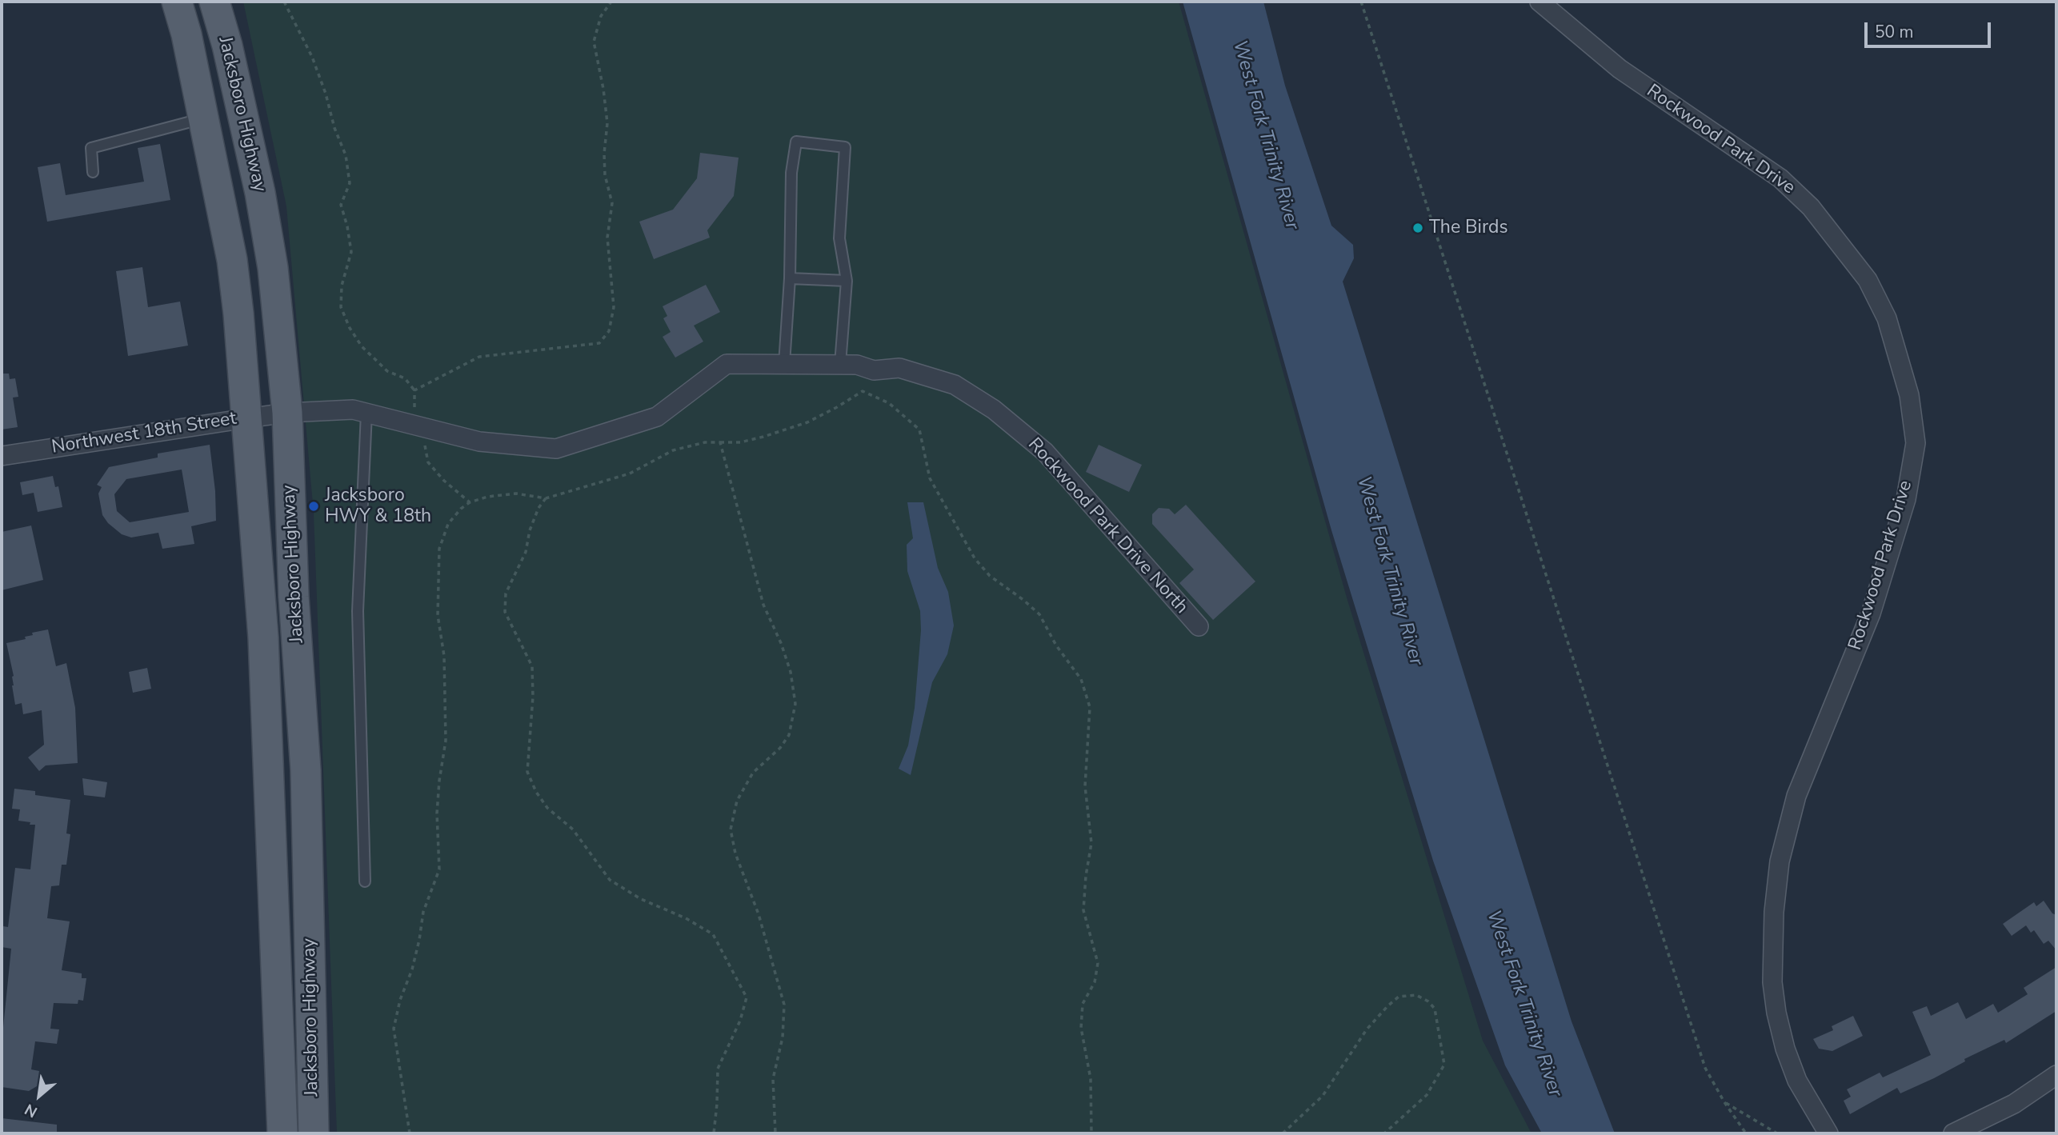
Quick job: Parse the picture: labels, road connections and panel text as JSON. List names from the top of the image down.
{
  "streets": {
    "main road": ["Jacksboro Highway"],
    "street": ["Rockwood Park Drive", "Northwest 18th Street", "Rockwood Park Drive North"]
  },
  "crossings": [
    ["Jacksboro Highway", "Northwest 18th Street"],
    ["Jacksboro Highway", "Rockwood Park Drive North"],
    ["Northwest 18th Street", "Rockwood Park Drive North"]
  ],
  "water": ["West Fork Trinity River"],
  "places": ["The Birds", "Jacksboro HWY & 18th"],
  "scale_bar": "50 m",
  "north": "bottom left"
}
